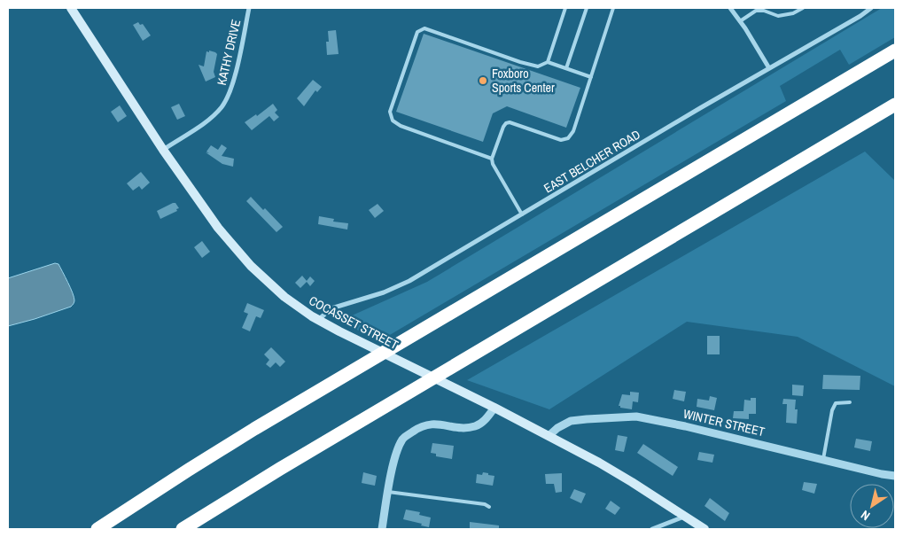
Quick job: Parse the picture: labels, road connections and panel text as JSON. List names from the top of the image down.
{
  "streets": {
    "main road": ["COCASSET STREET"],
    "street": ["KATHY DRIVE", "EAST BELCHER ROAD", "WINTER STREET"]
  },
  "crossings": [
    ["KATHY DRIVE", "COCASSET STREET"],
    ["EAST BELCHER ROAD", "COCASSET STREET"],
    ["COCASSET STREET", "WINTER STREET"]
  ],
  "places": ["Foxboro Sports Center"],
  "north": "bottom left"
}
